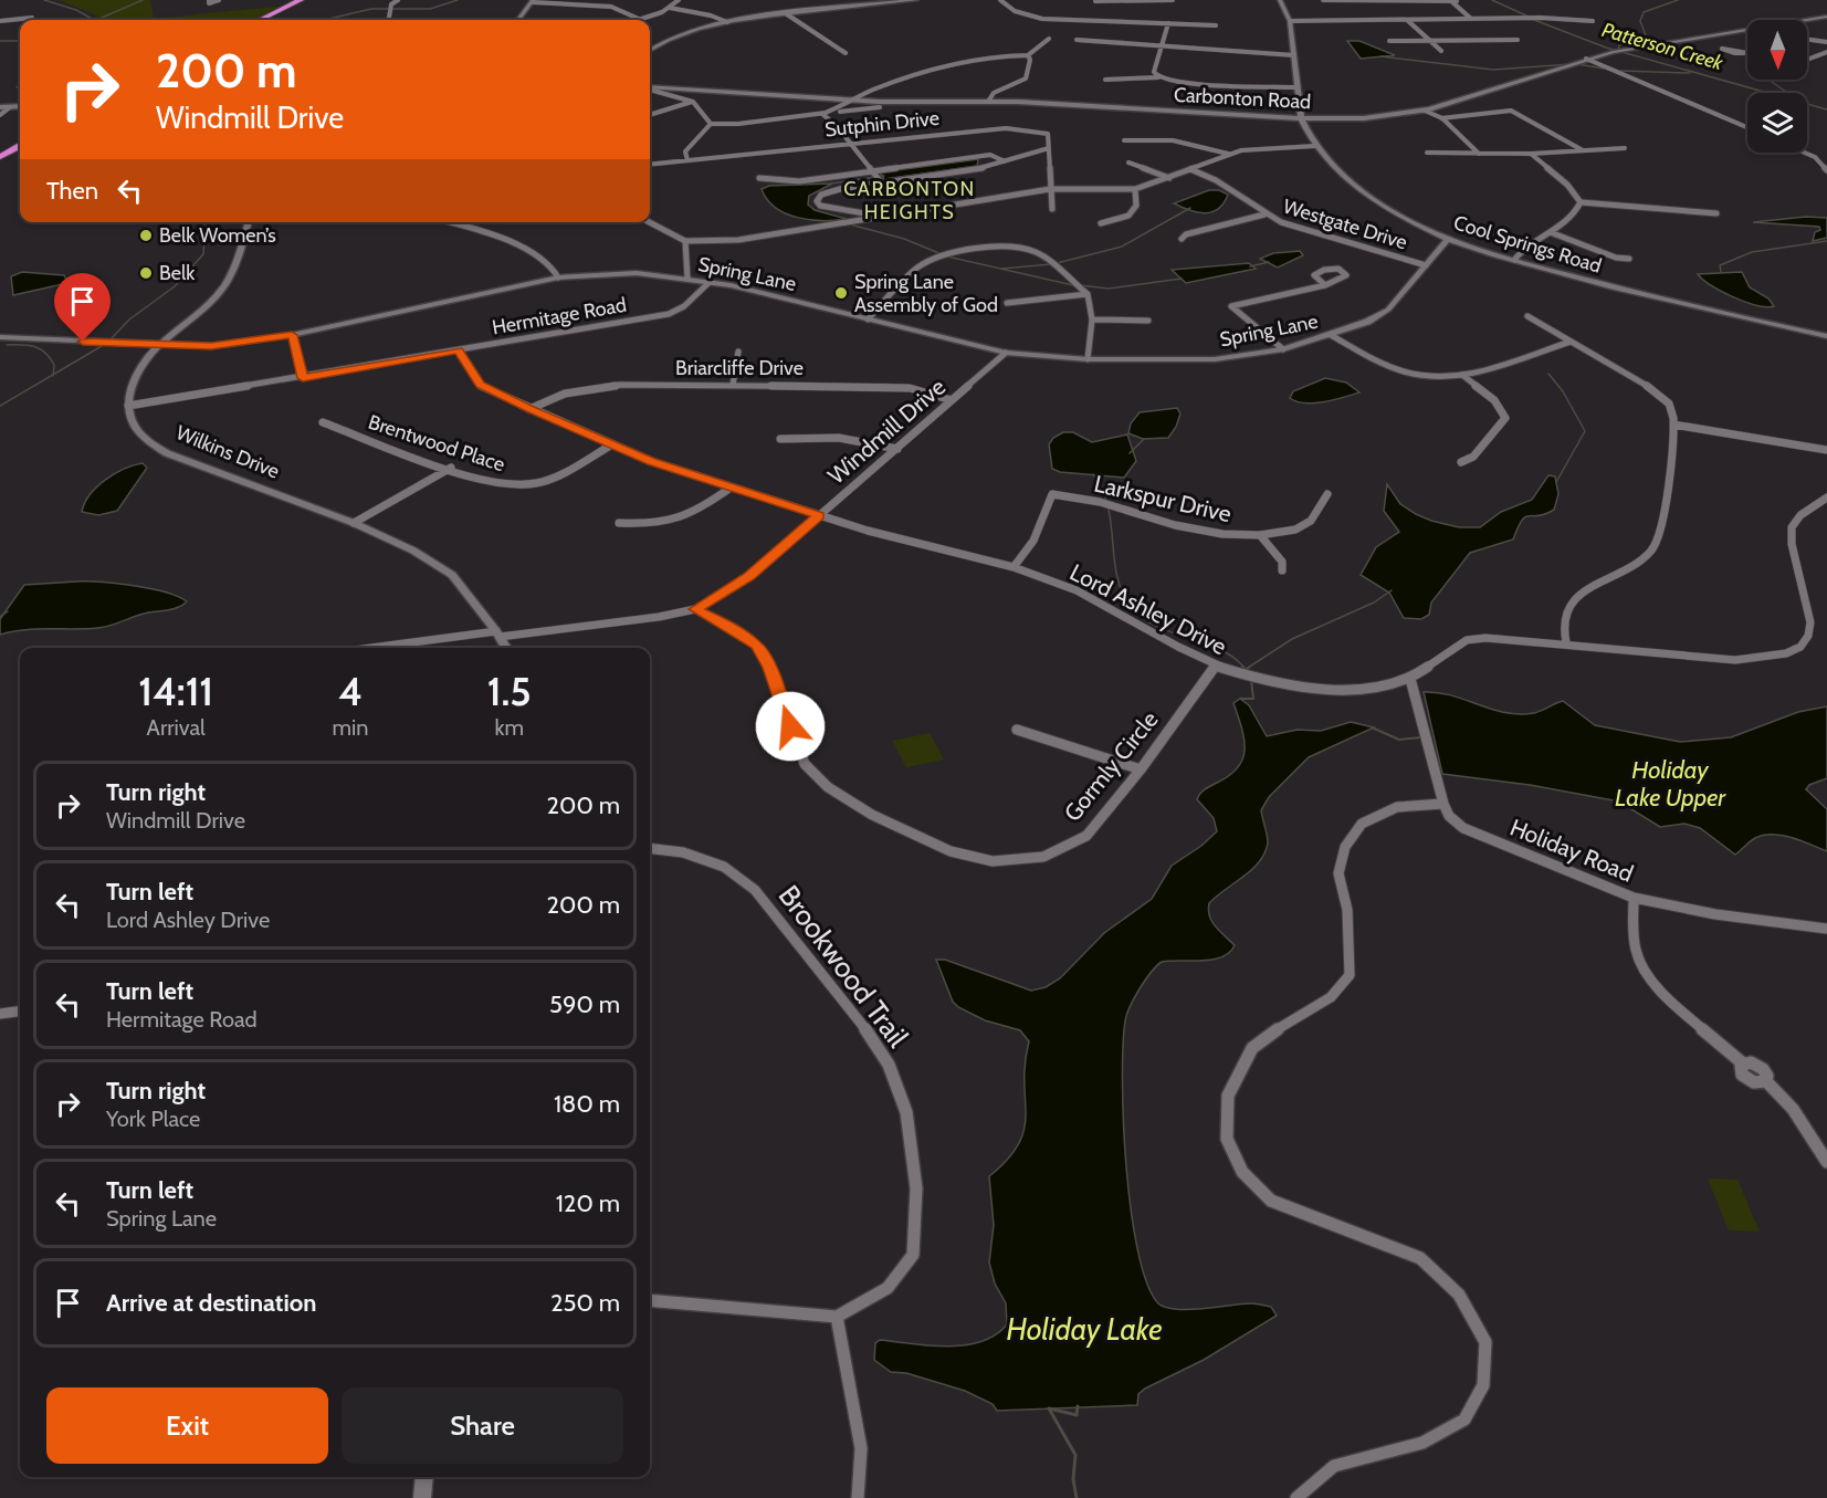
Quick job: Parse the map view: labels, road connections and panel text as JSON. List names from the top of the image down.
{
  "streets": {
    "street": [
      "Carbonton Road",
      "Sutphin Drive",
      "Westgate Drive",
      "Cool Springs Road",
      "Spring Lane",
      "Hermitage Road",
      "Briarcliffe Drive",
      "Windmill Drive",
      "Brentwood Place",
      "Wilkins Drive",
      "Larkspur Drive",
      "Lord Ashley Drive",
      "Gormly Circle",
      "Holiday Road",
      "Brookwood Trail"
    ]
  },
  "crossings": [
    ["Carbonton Road", "Cool Springs Road"],
    ["Westgate Drive", "Spring Lane"],
    ["Cool Springs Road", "Spring Lane"],
    ["Spring Lane", "Hermitage Road"],
    ["Spring Lane", "Windmill Drive"],
    ["Hermitage Road", "Wilkins Drive"],
    ["Hermitage Road", "Lord Ashley Drive"],
    ["Briarcliffe Drive", "Windmill Drive"],
    ["Briarcliffe Drive", "Lord Ashley Drive"],
    ["Windmill Drive", "Wilkins Drive"],
    ["Windmill Drive", "Lord Ashley Drive"],
    ["Windmill Drive", "Gormly Circle"],
    ["Brentwood Place", "Lord Ashley Drive"],
    ["Larkspur Drive", "Lord Ashley Drive"],
    ["Lord Ashley Drive", "Gormly Circle"],
    ["Lord Ashley Drive", "Holiday Road"]
  ],
  "districts": ["CARBONTON HEIGHTS"],
  "water": ["Patterson Creek", "Holiday Lake Upper", "Holiday Lake"],
  "places": ["Belk Women’s", "Belk", "Spring Lane Assembly of God"],
  "north": "bottom",
  "page": {
    "turn": ["200 m", "Windmill Drive"],
    "then": "Then",
    "eta": [
      "14:11",
      "Arrival",
      "4",
      "min",
      "1.5",
      "km"
    ],
    "list": [
      {
        "name": "Turn right",
        "note": "Windmill Drive",
        "value": "200 m"
      },
      {
        "name": "Turn left",
        "note": "Lord Ashley Drive",
        "value": "200 m"
      },
      {
        "name": "Turn left",
        "note": "Hermitage Road",
        "value": "590 m"
      },
      {
        "name": "Turn right",
        "note": "York Place",
        "value": "180 m"
      },
      {
        "name": "Turn left",
        "note": "Spring Lane",
        "value": "120 m"
      },
      {
        "name": "Arrive at destination",
        "value": "250 m"
      }
    ],
    "buttons": ["Exit", "Share"]
  }
}
